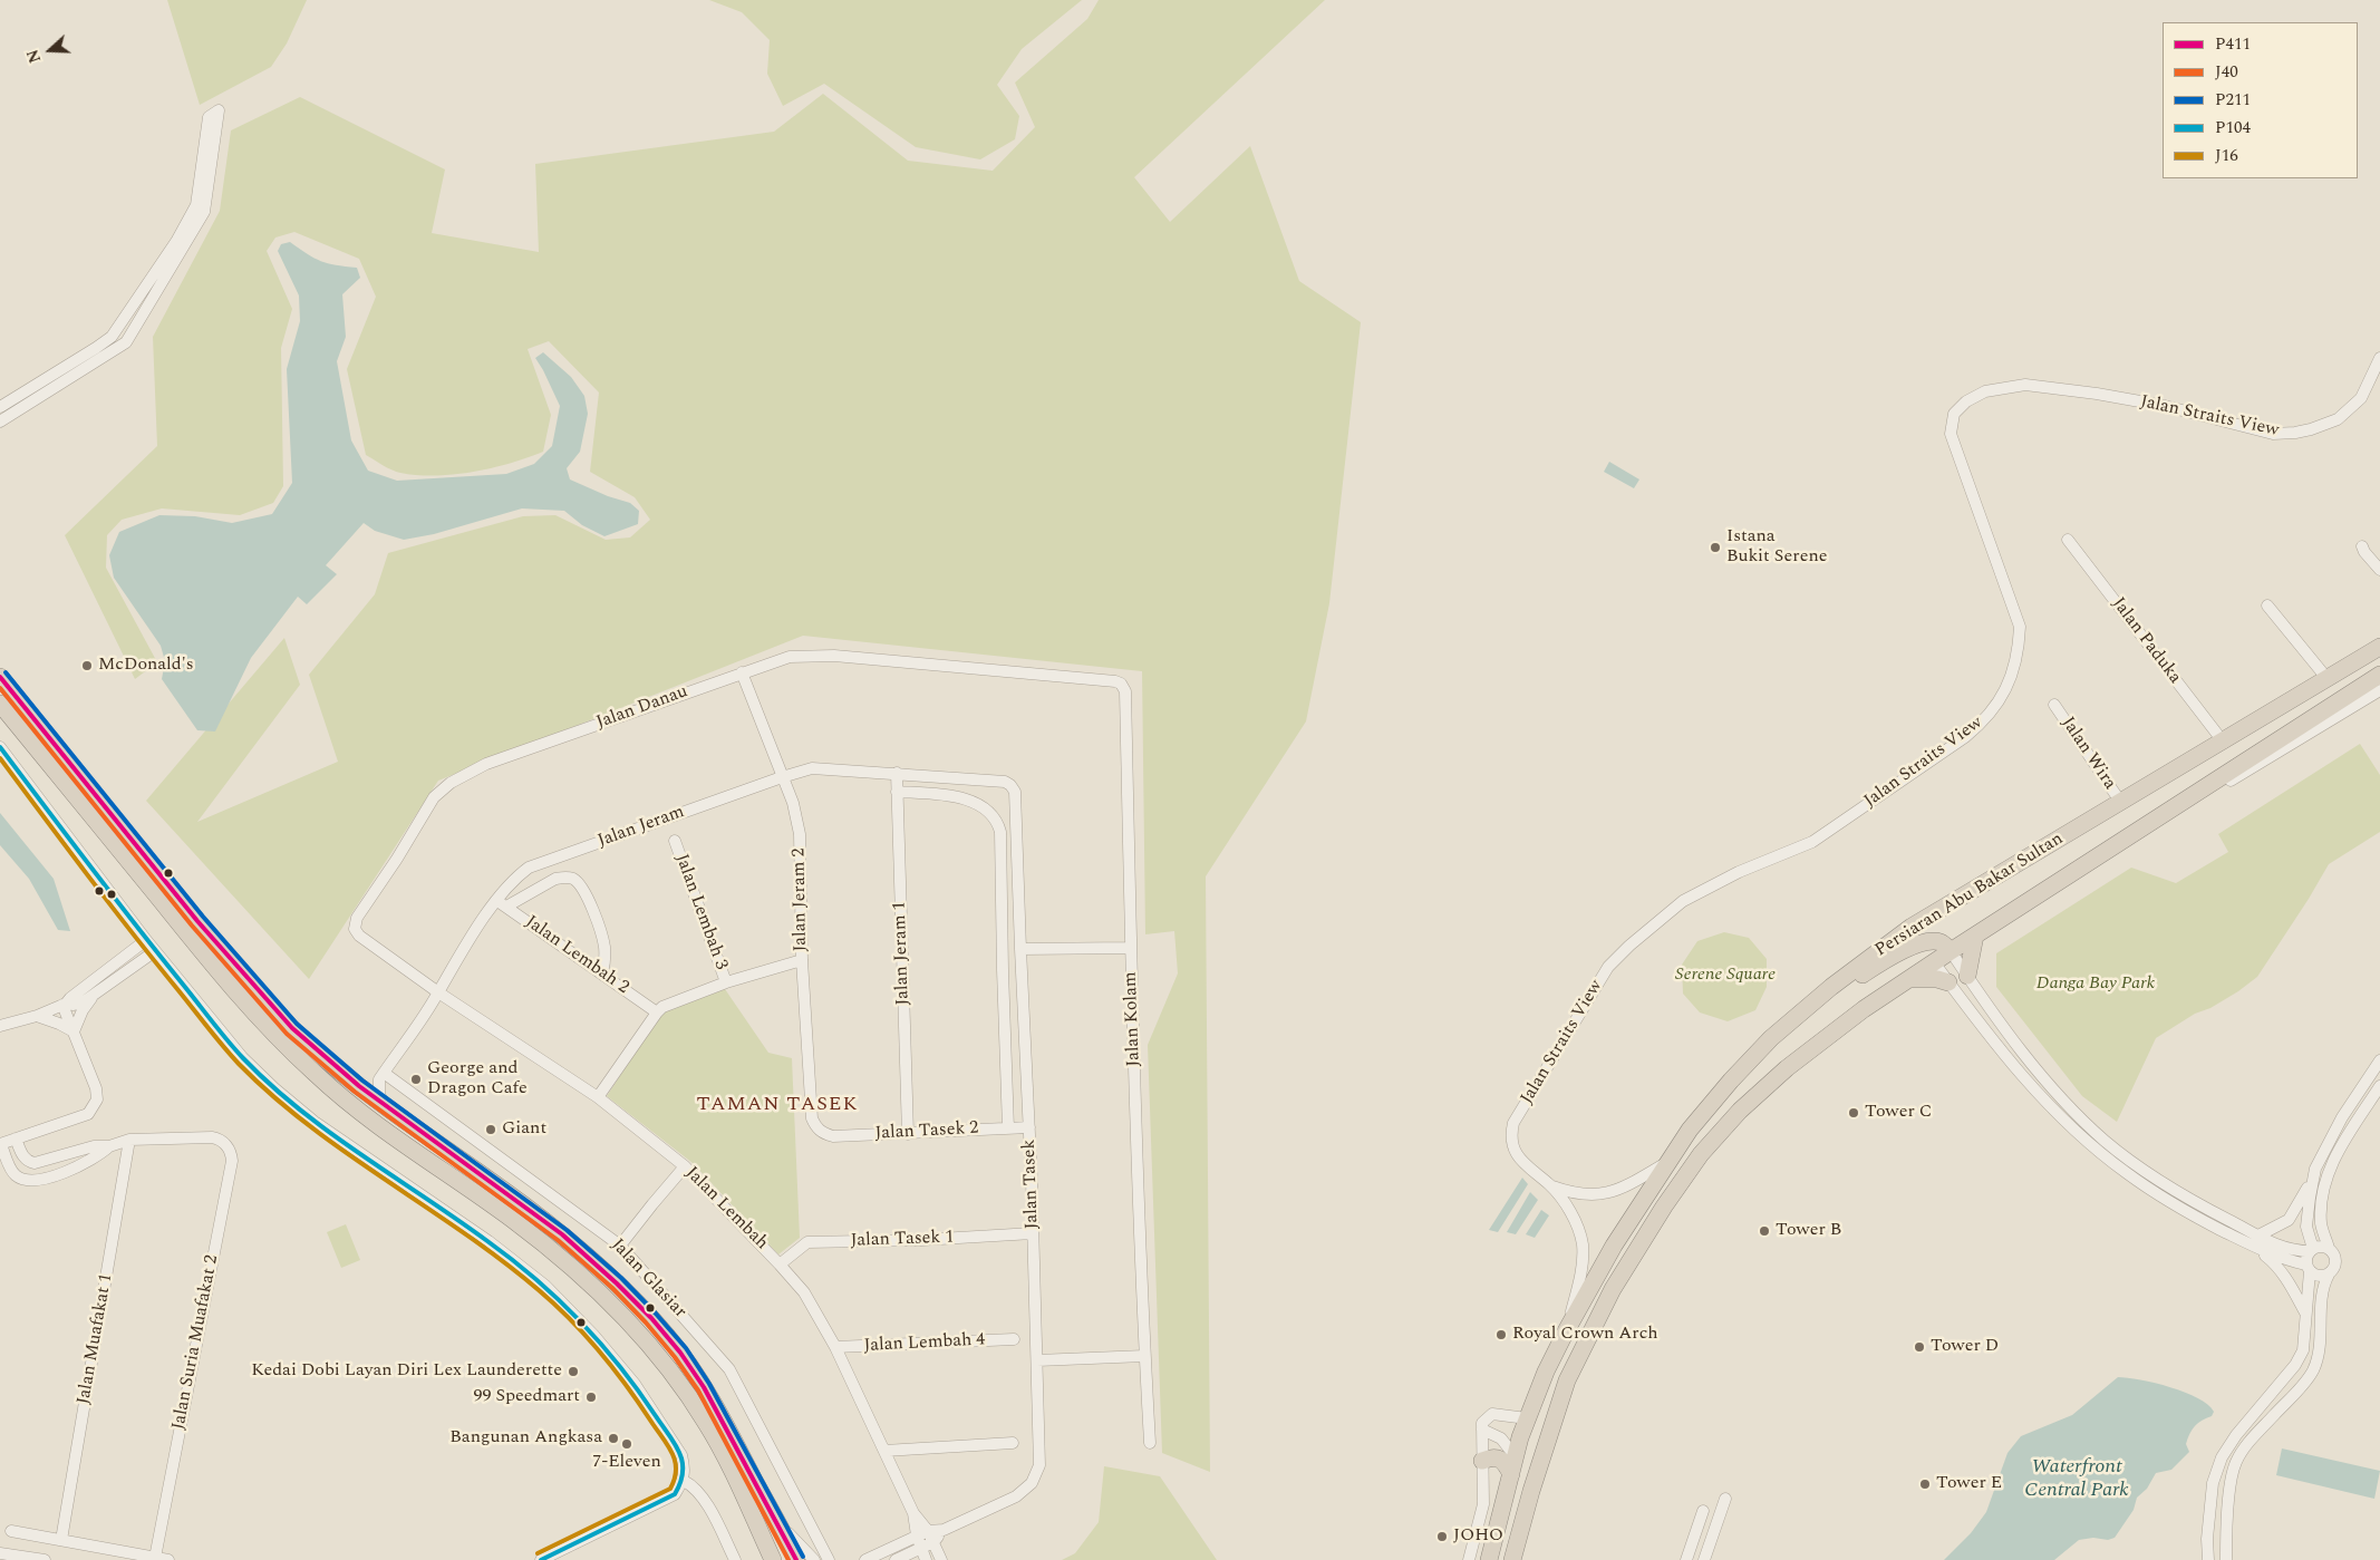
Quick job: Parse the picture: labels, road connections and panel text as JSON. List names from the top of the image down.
{
  "streets": {
    "highway": ["Persiaran Abu Bakar Sultan"],
    "street": [
      "Jalan Straits View",
      "Jalan Paduka",
      "Jalan Danau",
      "Jalan Wira",
      "Jalan Jeram",
      "Jalan Jeram 2",
      "Jalan Lembah 3",
      "Jalan Jeram 1",
      "Jalan Lembah 2",
      "Jalan Kolam",
      "Jalan Tasek 2",
      "Jalan Tasek",
      "Jalan Lembah",
      "Jalan Tasek 1",
      "Jalan Glasiar",
      "Jalan Muafakat 1",
      "Jalan Suria Muafakat 2",
      "Jalan Lembah 4"
    ]
  },
  "crossings": [
    ["Jalan Straits View", "Persiaran Abu Bakar Sultan"],
    ["Jalan Paduka", "Persiaran Abu Bakar Sultan"],
    ["Jalan Danau", "Jalan Jeram"],
    ["Jalan Danau", "Jalan Jeram 2"],
    ["Jalan Danau", "Jalan Kolam"],
    ["Jalan Danau", "Jalan Lembah"],
    ["Jalan Wira", "Persiaran Abu Bakar Sultan"],
    ["Jalan Jeram", "Jalan Jeram 2"],
    ["Jalan Jeram", "Jalan Jeram 1"],
    ["Jalan Jeram", "Jalan Lembah 2"],
    ["Jalan Jeram", "Jalan Tasek"],
    ["Jalan Jeram", "Jalan Lembah"],
    ["Jalan Jeram", "Jalan Glasiar"],
    ["Jalan Jeram 2", "Jalan Tasek 2"],
    ["Jalan Jeram 1", "Jalan Tasek 2"],
    ["Jalan Jeram 1", "Jalan Tasek"],
    ["Jalan Tasek 2", "Jalan Tasek"],
    ["Jalan Tasek", "Jalan Lembah"],
    ["Jalan Tasek", "Jalan Tasek 1"],
    ["Jalan Lembah", "Jalan Tasek 1"],
    ["Jalan Lembah", "Jalan Lembah 4"],
    ["Jalan Muafakat 1", "Jalan Suria Muafakat 2"]
  ],
  "districts": ["TAMAN TASEK"],
  "water": ["Waterfront Central Park"],
  "parks": ["Serene Square", "Danga Bay Park"],
  "places": [
    "Istana Bukit Serene",
    "McDonald's",
    "George and Dragon Cafe",
    "Tower C",
    "Giant",
    "Tower B",
    "Royal Crown Arch",
    "Tower D",
    "Kedai Dobi Layan Diri Lex Launderette",
    "99 Speedmart",
    "Bangunan Angkasa",
    "7-Eleven",
    "Tower E",
    "JOHO"
  ],
  "lines": [
    "transit line P211",
    "transit line P411",
    "transit line J40",
    "transit line P104",
    "transit line J16"
  ],
  "legend": [
    "P411",
    "J40",
    "P211",
    "P104",
    "J16"
  ],
  "north": "left"
}
